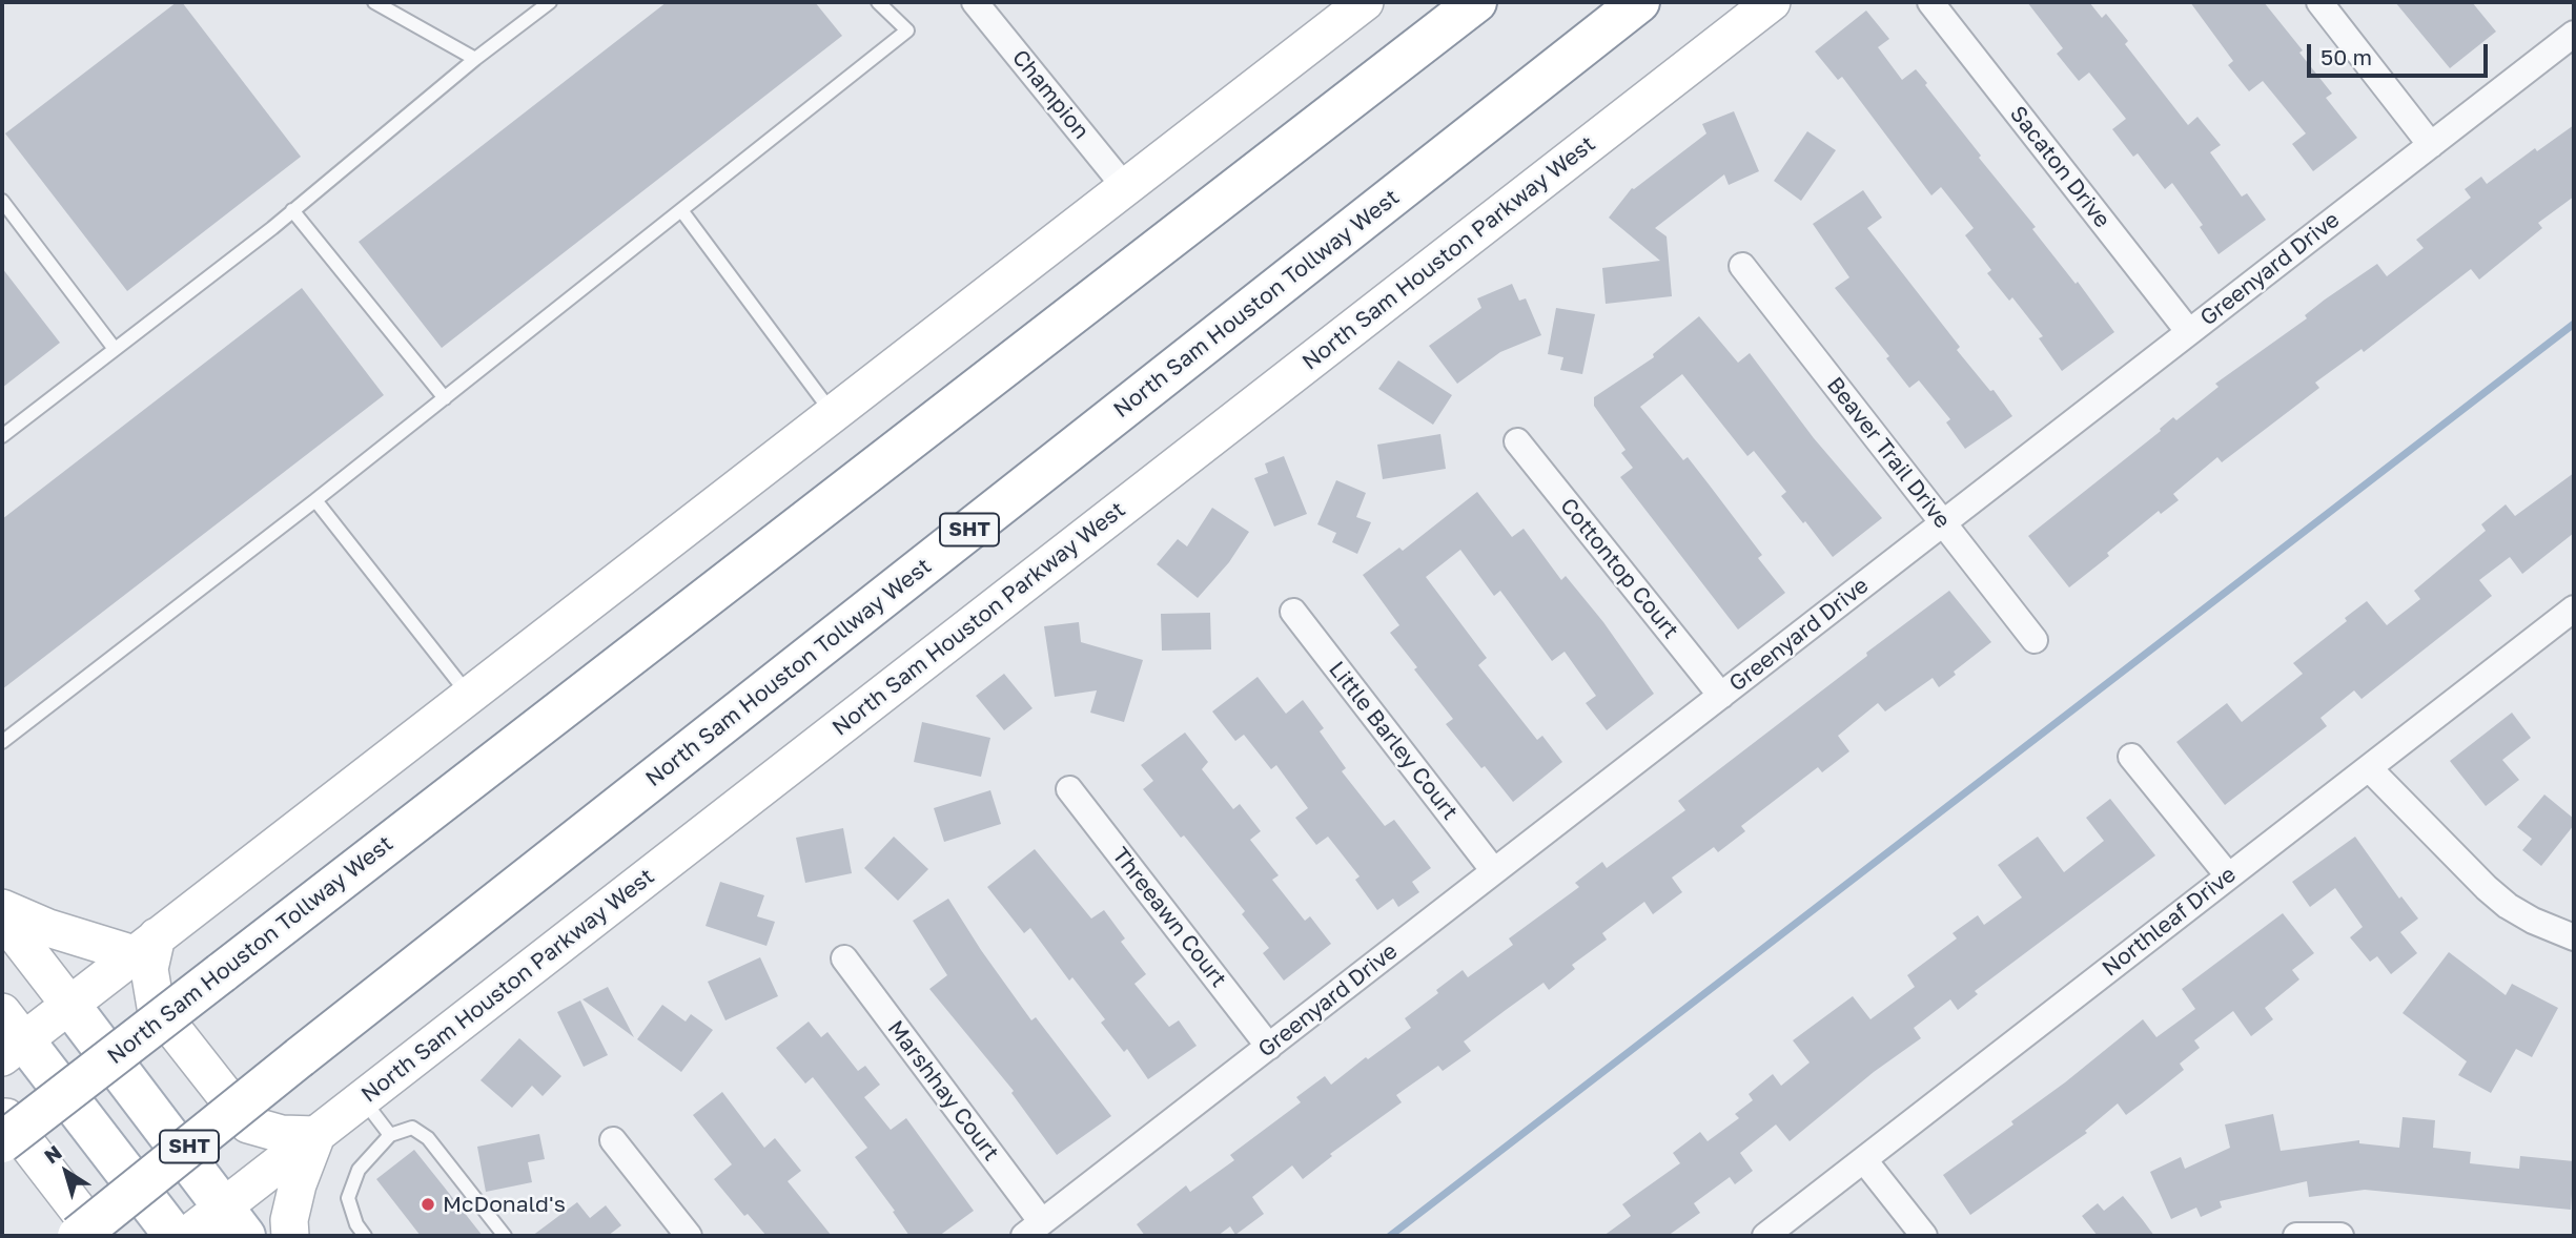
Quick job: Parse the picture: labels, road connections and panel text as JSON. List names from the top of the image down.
{
  "streets": {
    "main road": ["North Sam Houston Parkway West", "North Sam Houston Tollway West", "SHT"],
    "street": [
      "Champion",
      "Sacaton Drive",
      "Greenyard Drive",
      "Beaver Trail Drive",
      "Cottontop Court",
      "Little Barley Court",
      "Threeawn Court",
      "Northleaf Drive",
      "Marshhay Court"
    ]
  },
  "crossings": [
    ["Sacaton Drive", "Greenyard Drive"],
    ["Greenyard Drive", "Beaver Trail Drive"],
    ["Greenyard Drive", "Cottontop Court"],
    ["Greenyard Drive", "Little Barley Court"],
    ["Greenyard Drive", "Threeawn Court"],
    ["Greenyard Drive", "Marshhay Court"]
  ],
  "places": ["McDonald's"],
  "scale_bar": "50 m",
  "north": "top left"
}
